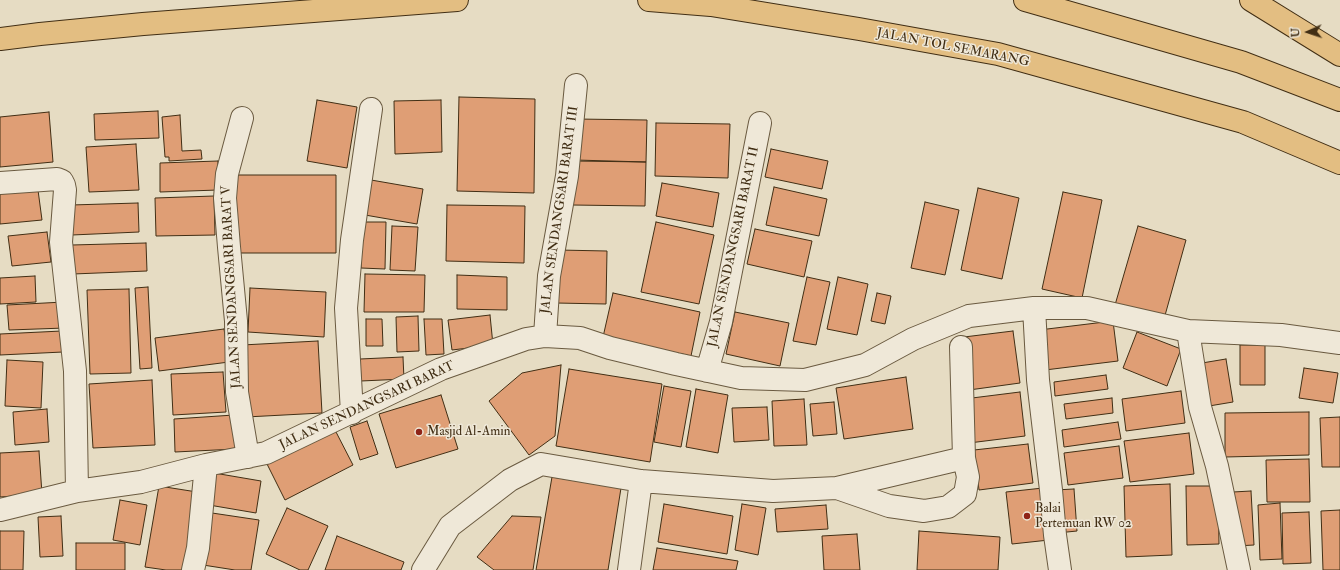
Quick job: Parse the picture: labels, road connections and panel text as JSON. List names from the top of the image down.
{
  "streets": {
    "highway": ["JALAN TOL SEMARANG"],
    "street": [
      "JALAN SENDANGSARI BARAT III",
      "JALAN SENDANGSARI BARAT II",
      "JALAN SENDANGSARI BARAT V",
      "JALAN SENDANGSARI BARAT"
    ]
  },
  "crossings": [
    ["JALAN SENDANGSARI BARAT III", "JALAN SENDANGSARI BARAT"],
    ["JALAN SENDANGSARI BARAT II", "JALAN SENDANGSARI BARAT"],
    ["JALAN SENDANGSARI BARAT V", "JALAN SENDANGSARI BARAT"]
  ],
  "places": ["Masjid Al-Amin", "Balai Pertemuan RW 02"],
  "north": "left"
}
